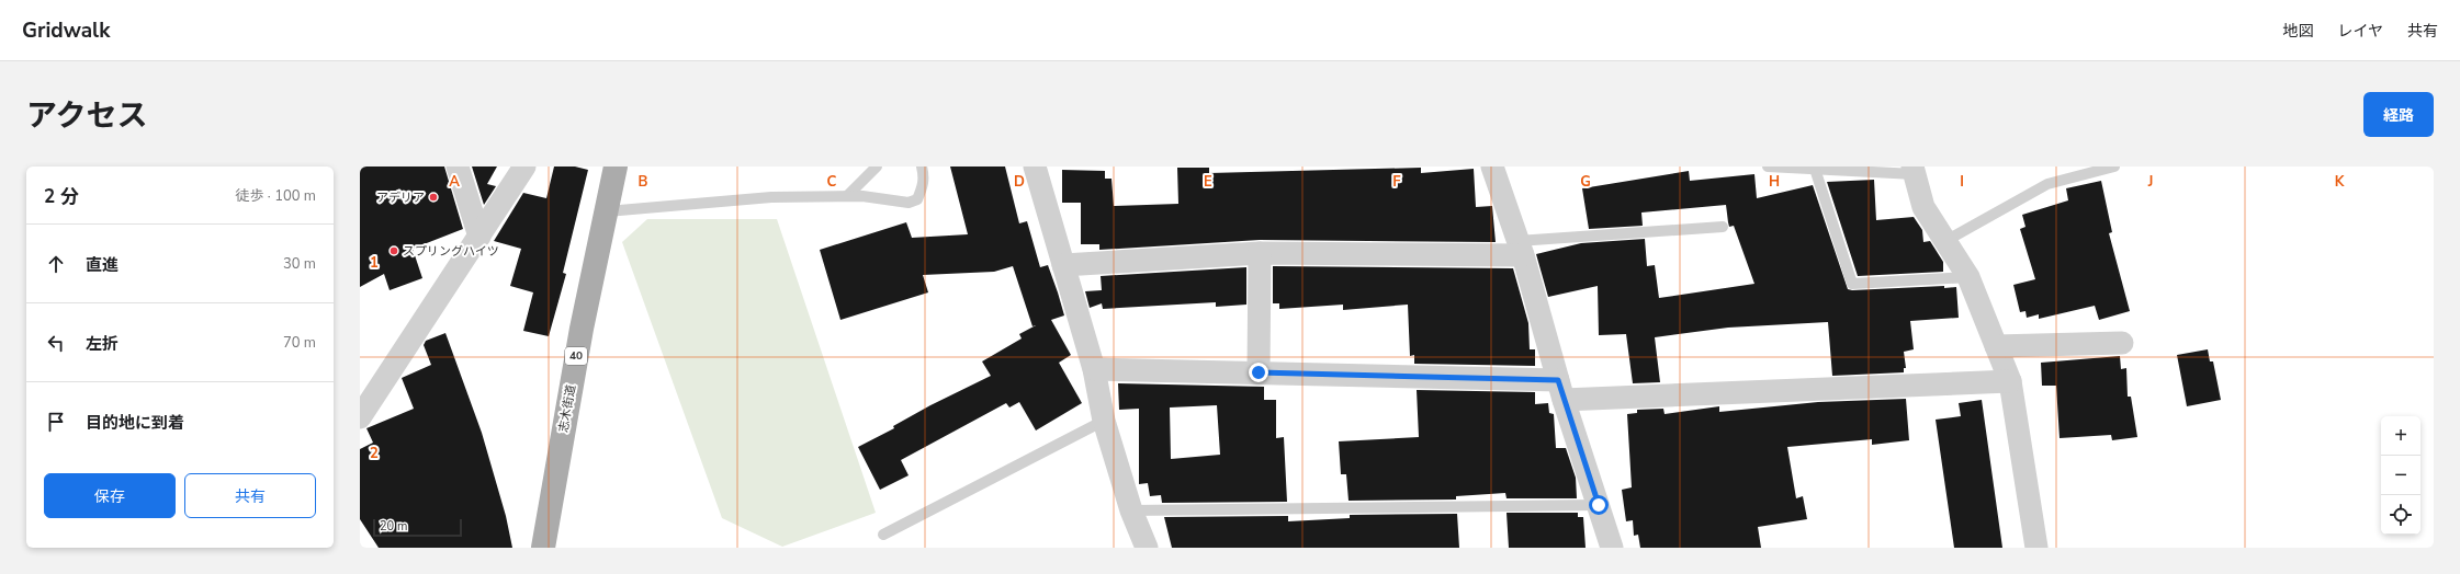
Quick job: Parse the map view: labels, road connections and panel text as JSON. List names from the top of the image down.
{
  "streets": {
    "main road": ["40", "志木街道"]
  },
  "places": ["アデリア", "スプリングハイツ"],
  "scale_bar": "20 m",
  "page": {
    "header": "Gridwalk",
    "nav": ["地図", "レイヤ", "共有"],
    "title": "アクセス",
    "buttons": [
      "経路",
      ["保存", "共有"]
    ],
    "heading": ["2 分", "徒歩 · 100 m"],
    "list": [
      ["直進", "30 m"],
      ["左折", "70 m"],
      "目的地に到着"
    ],
    "map_buttons": ["+", "−"],
    "scale": "20 m"
  },
  "grid": {
    "columns": [
      "A",
      "B",
      "C",
      "D",
      "E",
      "F",
      "G",
      "H",
      "I",
      "J",
      "K"
    ],
    "rows": ["1", "2"]
  }
}
